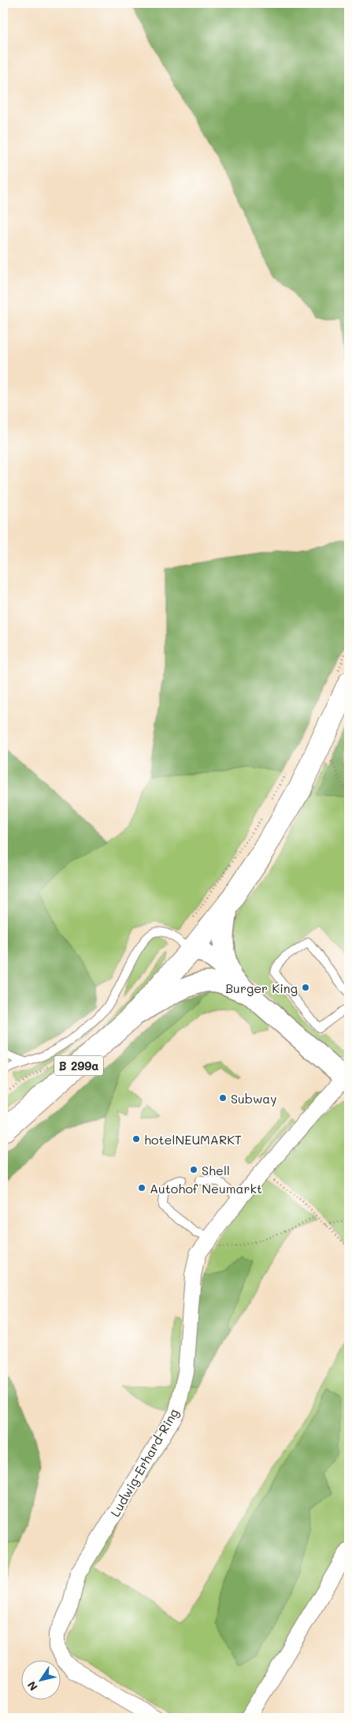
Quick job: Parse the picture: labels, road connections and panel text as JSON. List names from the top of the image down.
{
  "streets": {
    "main road": ["B 299a"],
    "street": ["Ludwig-Erhard-Ring"]
  },
  "places": [
    "Burger King",
    "Subway",
    "hotelNEUMARKT",
    "Shell",
    "Autohof Neumarkt"
  ],
  "north": "bottom left"
}
